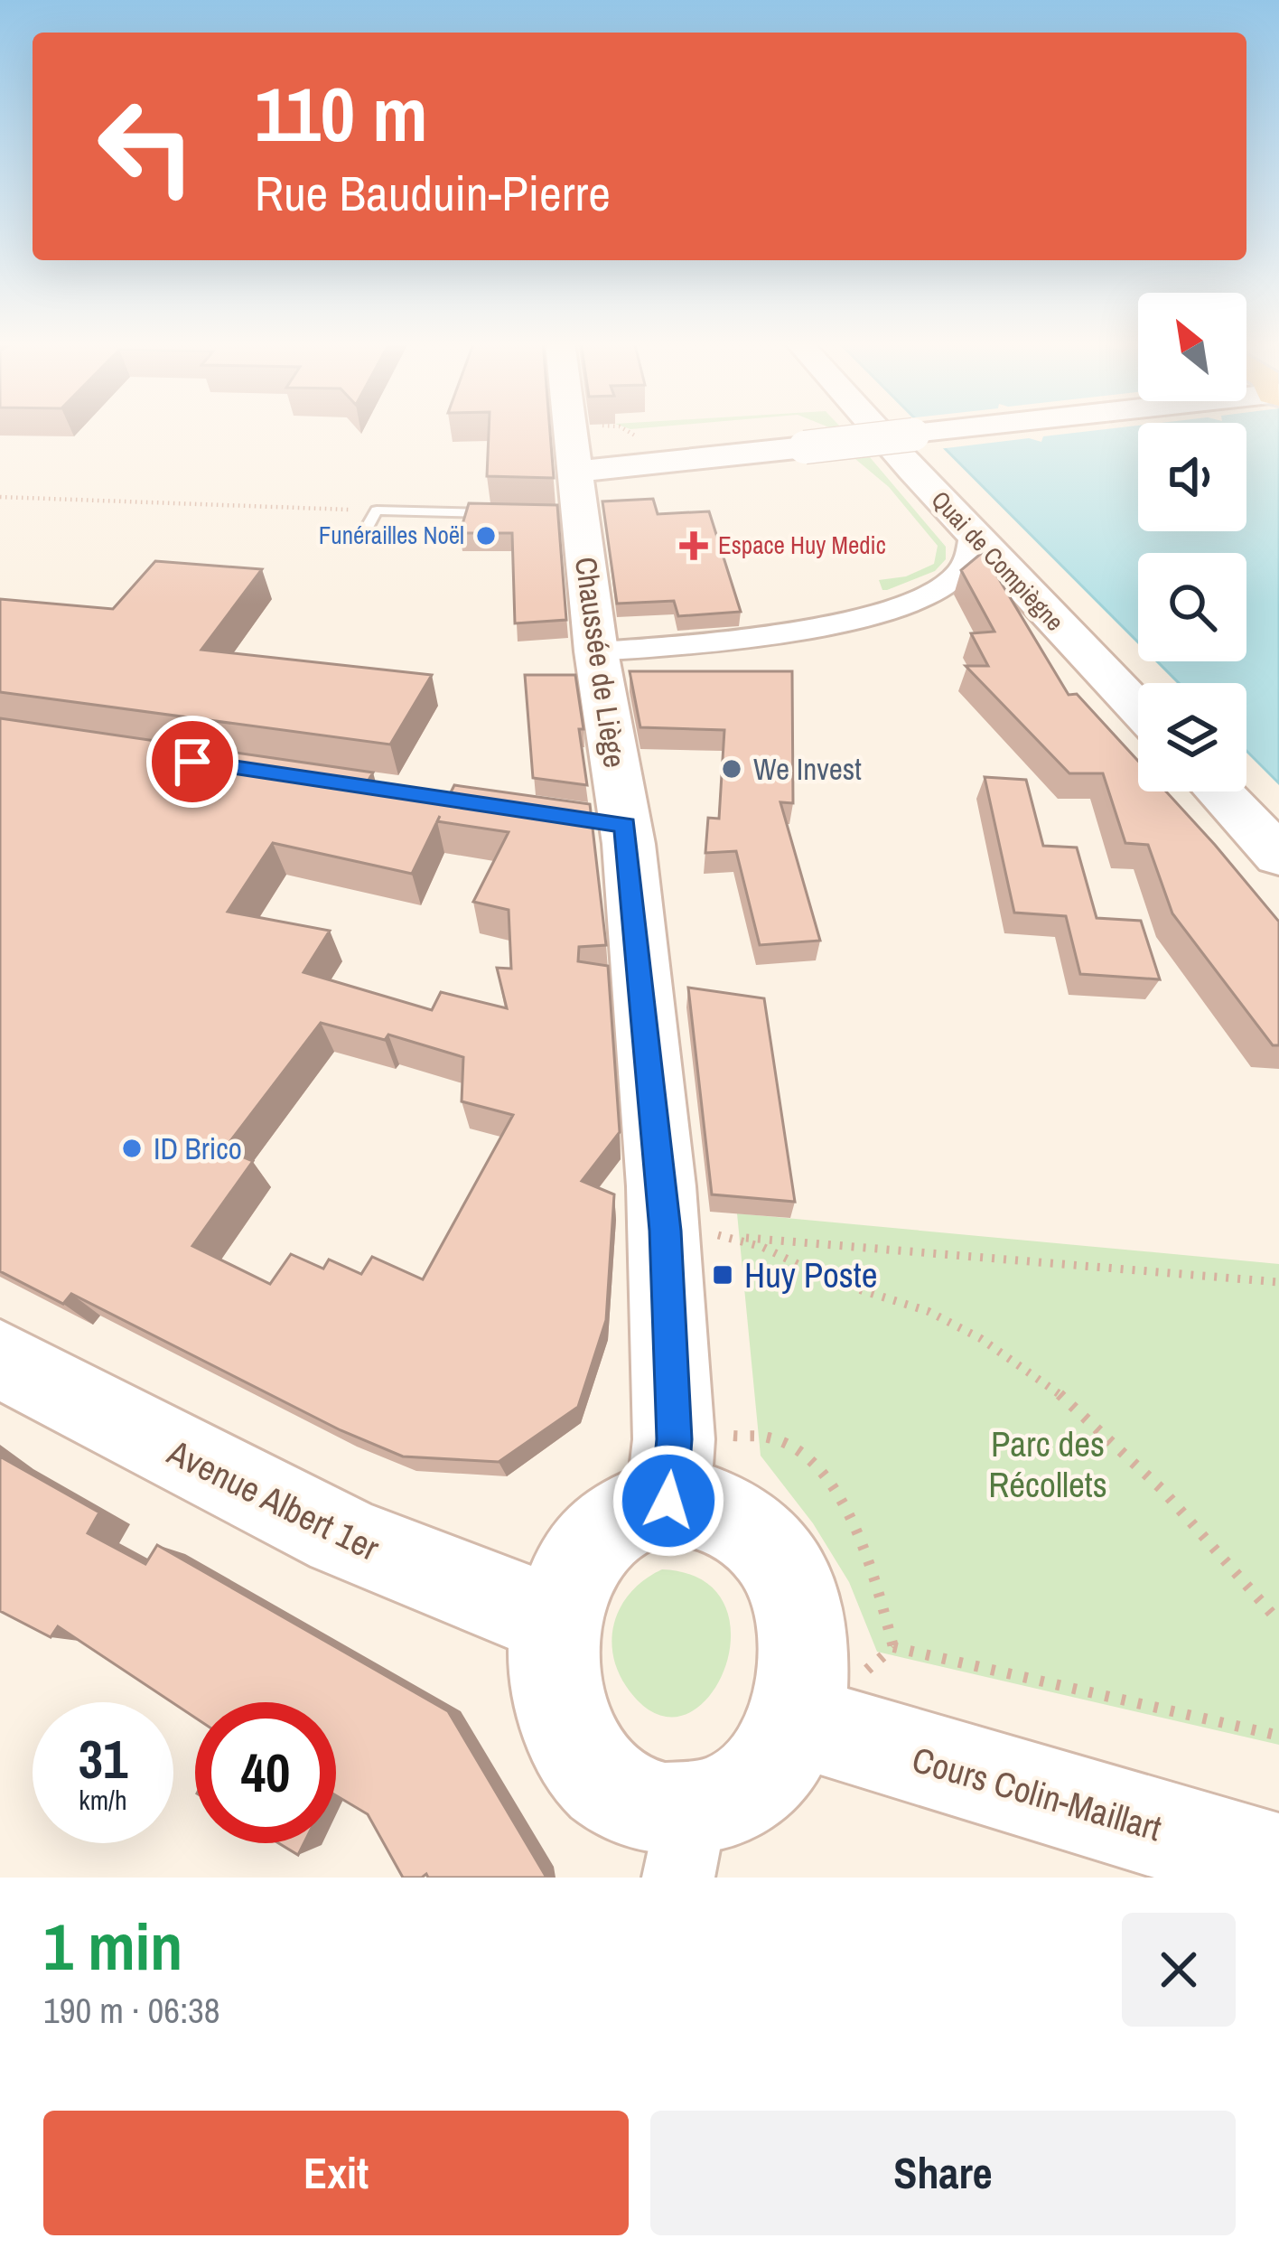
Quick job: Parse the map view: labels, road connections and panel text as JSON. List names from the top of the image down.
{
  "streets": {
    "street": [
      "Quai de Compiègne",
      "Chaussée de Liège",
      "Avenue Albert 1er",
      "Cours Colin-Maillart"
    ]
  },
  "crossings": [
    ["Chaussée de Liège", "Avenue Albert 1er"],
    ["Chaussée de Liège", "Cours Colin-Maillart"],
    ["Avenue Albert 1er", "Cours Colin-Maillart"]
  ],
  "parks": ["Parc des Récollets"],
  "places": {
    "other": ["Funérailles Noël", "We Invest", "ID Brico"],
    "health": ["Espace Huy Medic"],
    "transit": ["Huy Poste"]
  },
  "north": "top left",
  "page": {
    "turn": ["110 m", "Rue Bauduin-Pierre"],
    "speed": "31 km/h",
    "limit": "40",
    "heading": ["1 min", "190 m · 06:38"],
    "buttons": ["Exit", "Share"]
  }
}
